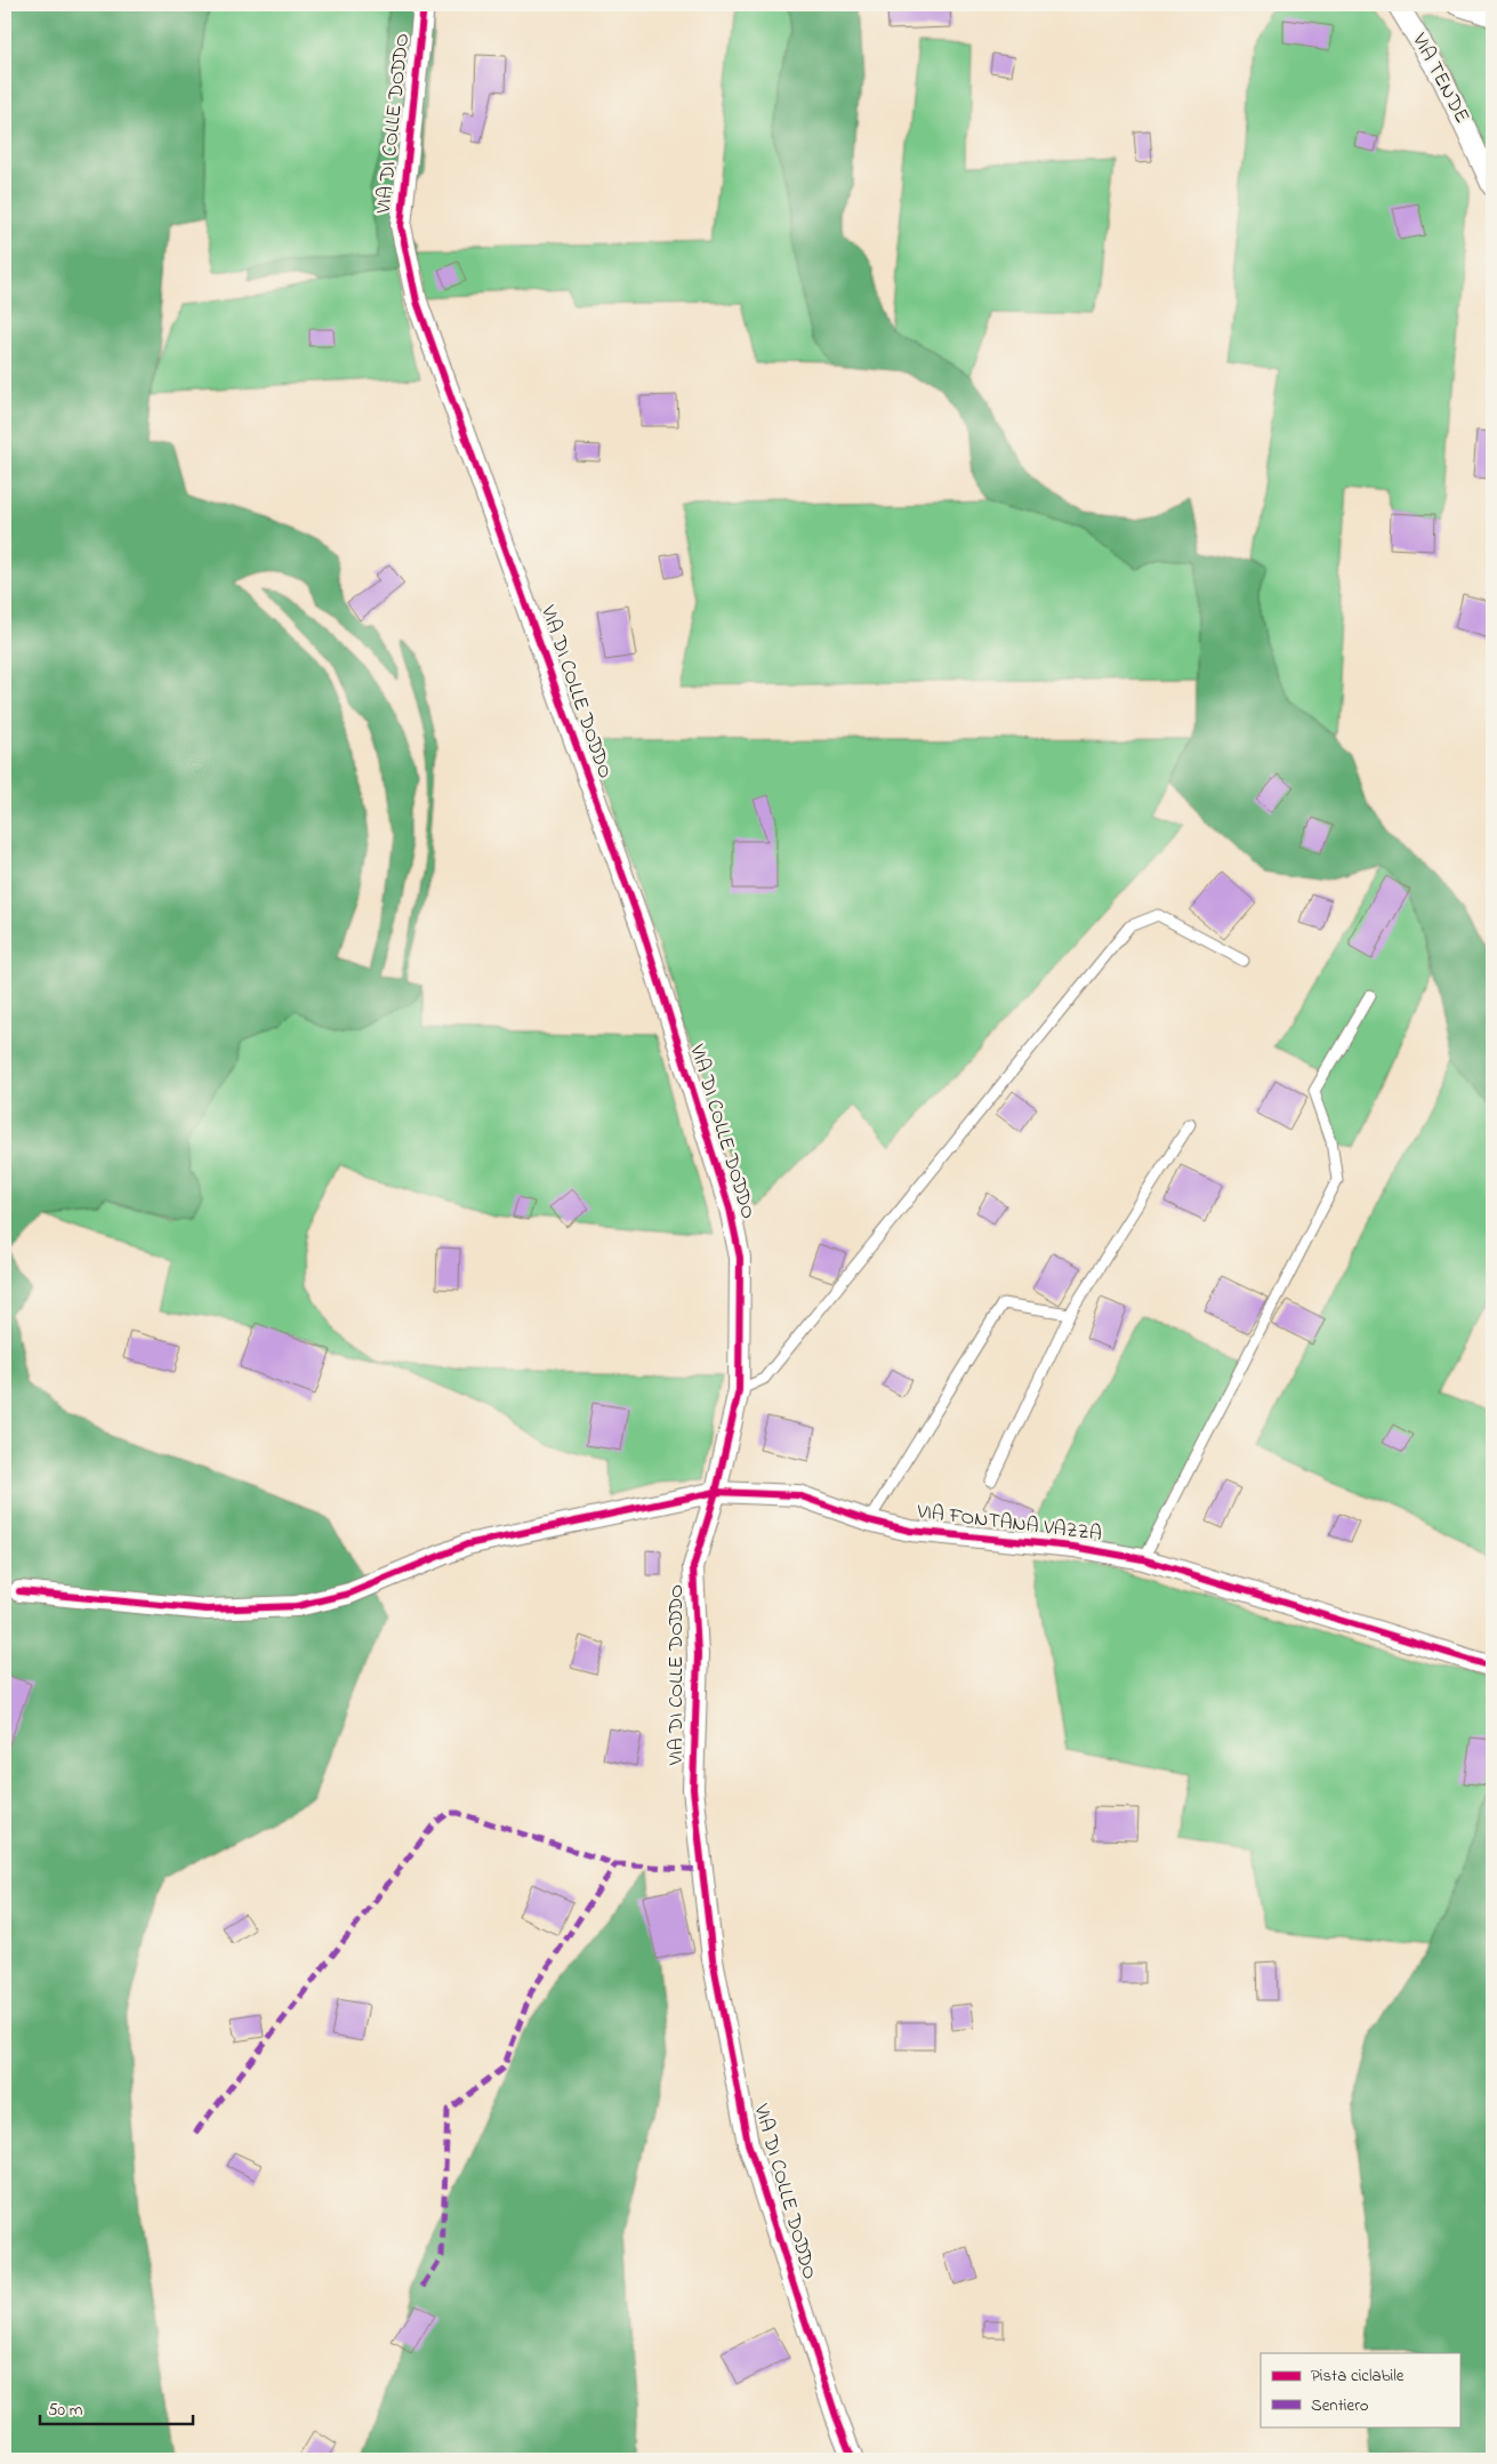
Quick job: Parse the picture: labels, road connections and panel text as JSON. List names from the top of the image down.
{
  "streets": {
    "street": ["VIA TENDE", "VIA DI COLLE DODDO", "VIA FONTANA VAZZA"]
  },
  "crossings": [
    ["VIA DI COLLE DODDO", "VIA FONTANA VAZZA"]
  ],
  "legend": ["Pista ciclabile", "Sentiero"],
  "scale_bar": "50 m"
}
